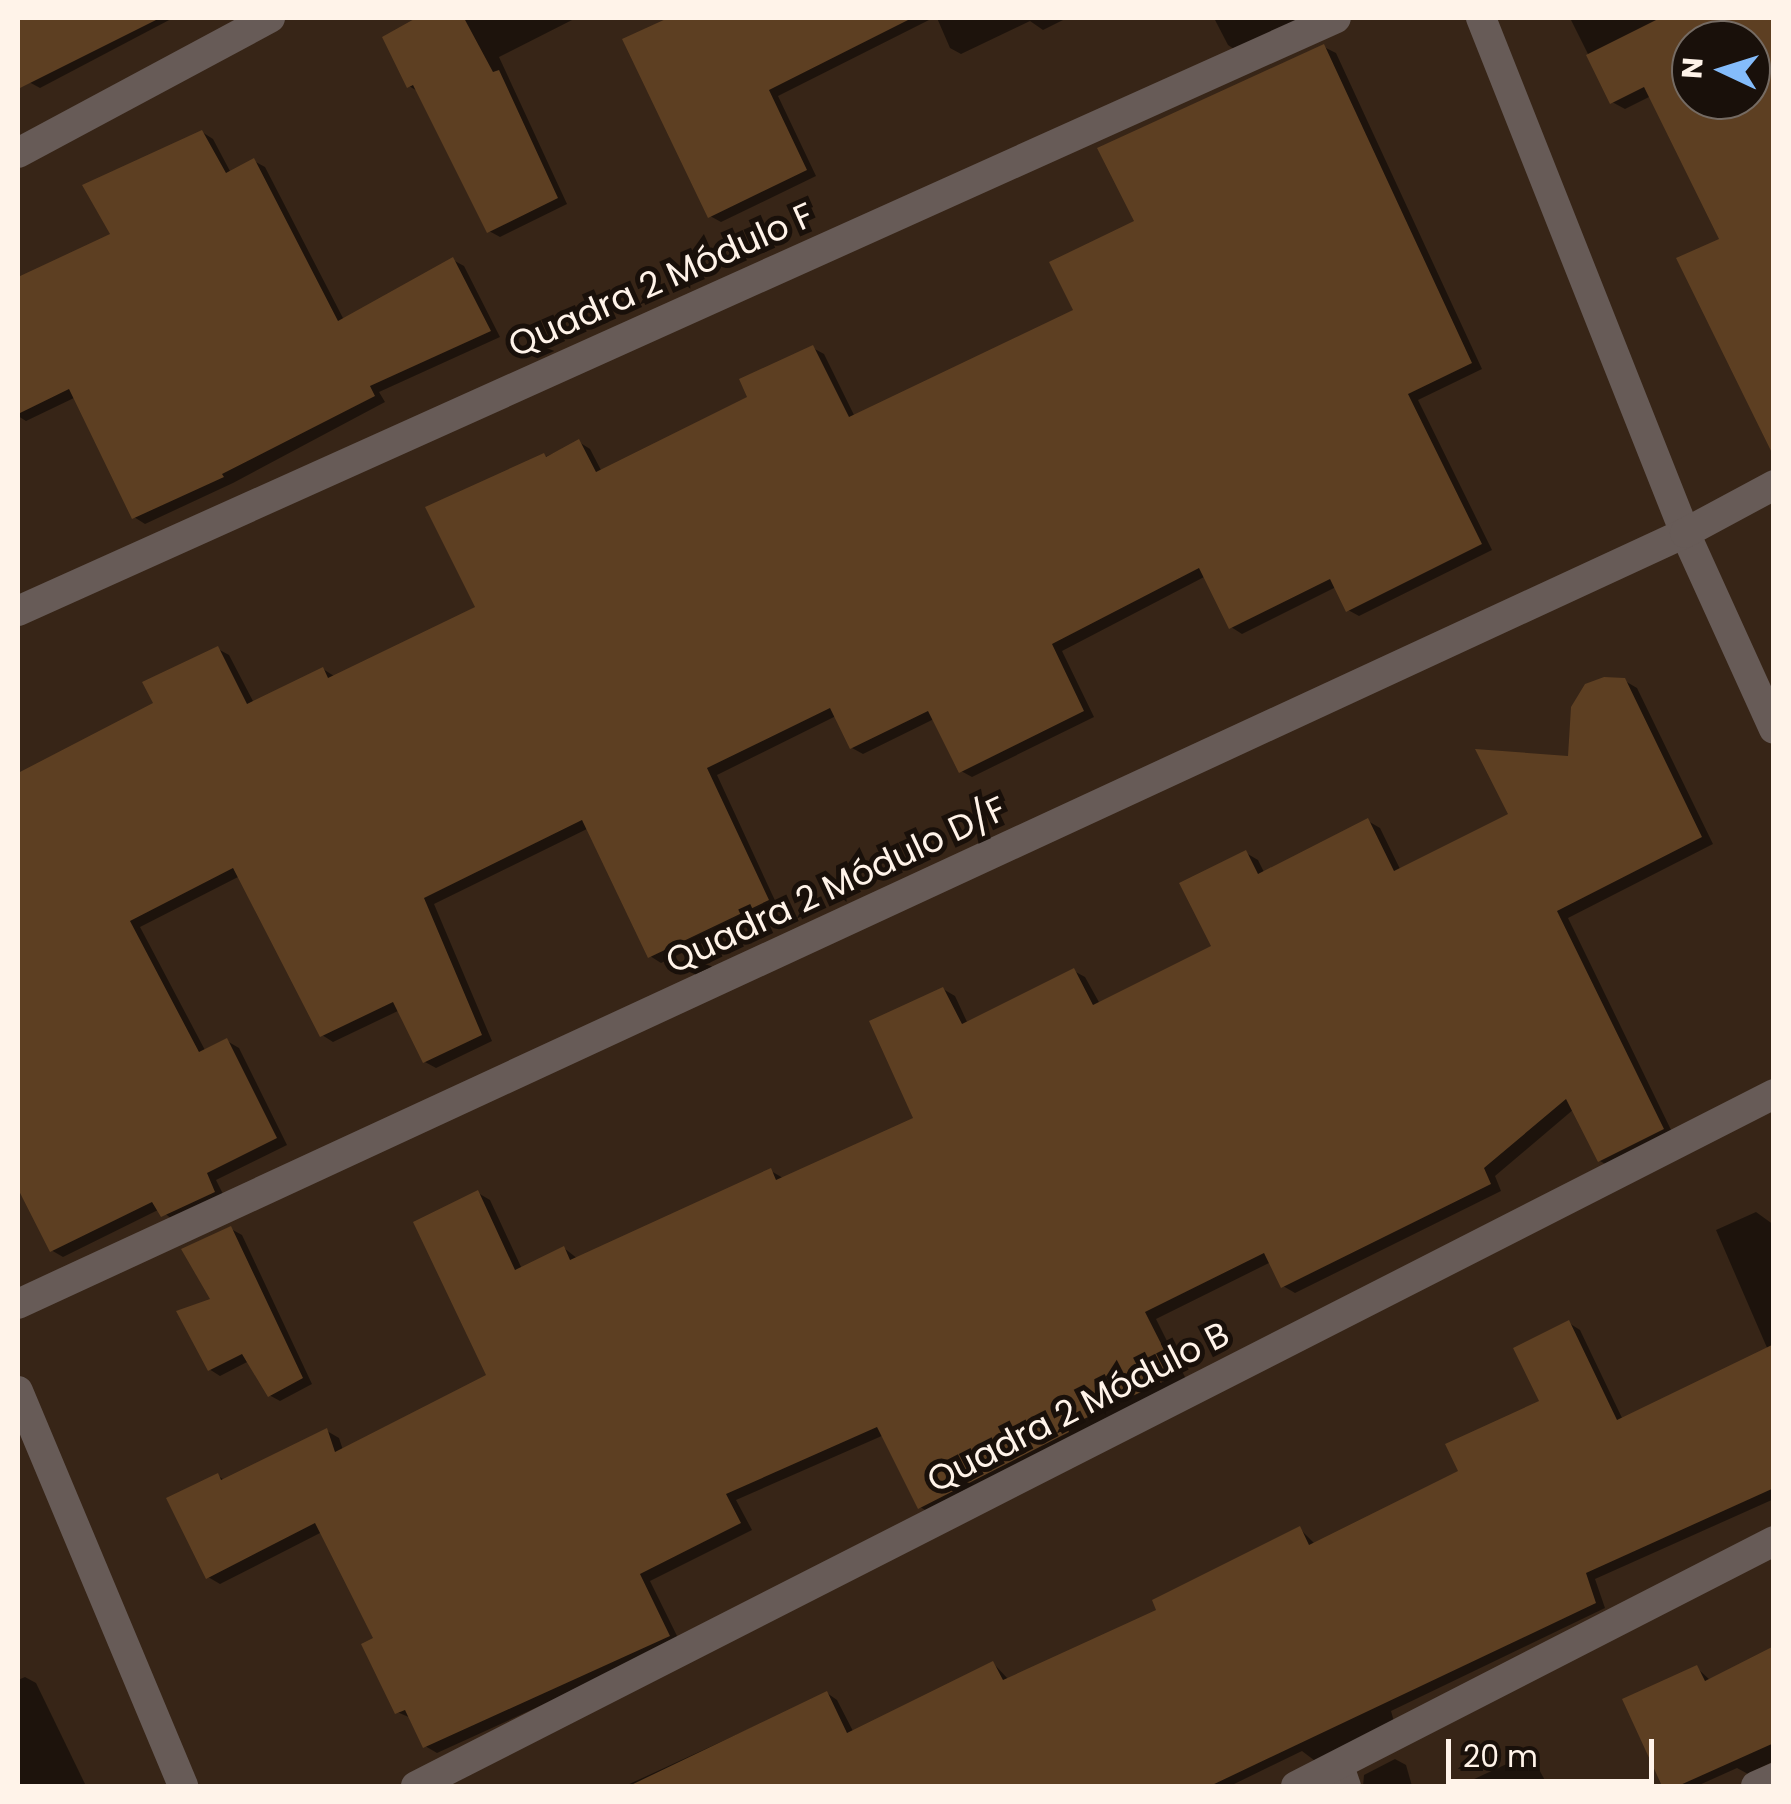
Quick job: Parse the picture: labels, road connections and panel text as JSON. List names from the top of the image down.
{
  "streets": {
    "street": ["Quadra 2 Módulo F", "Quadra 2 Módulo D/F", "Quadra 2 Módulo B"]
  },
  "scale_bar": "20 m",
  "north": "left"
}
